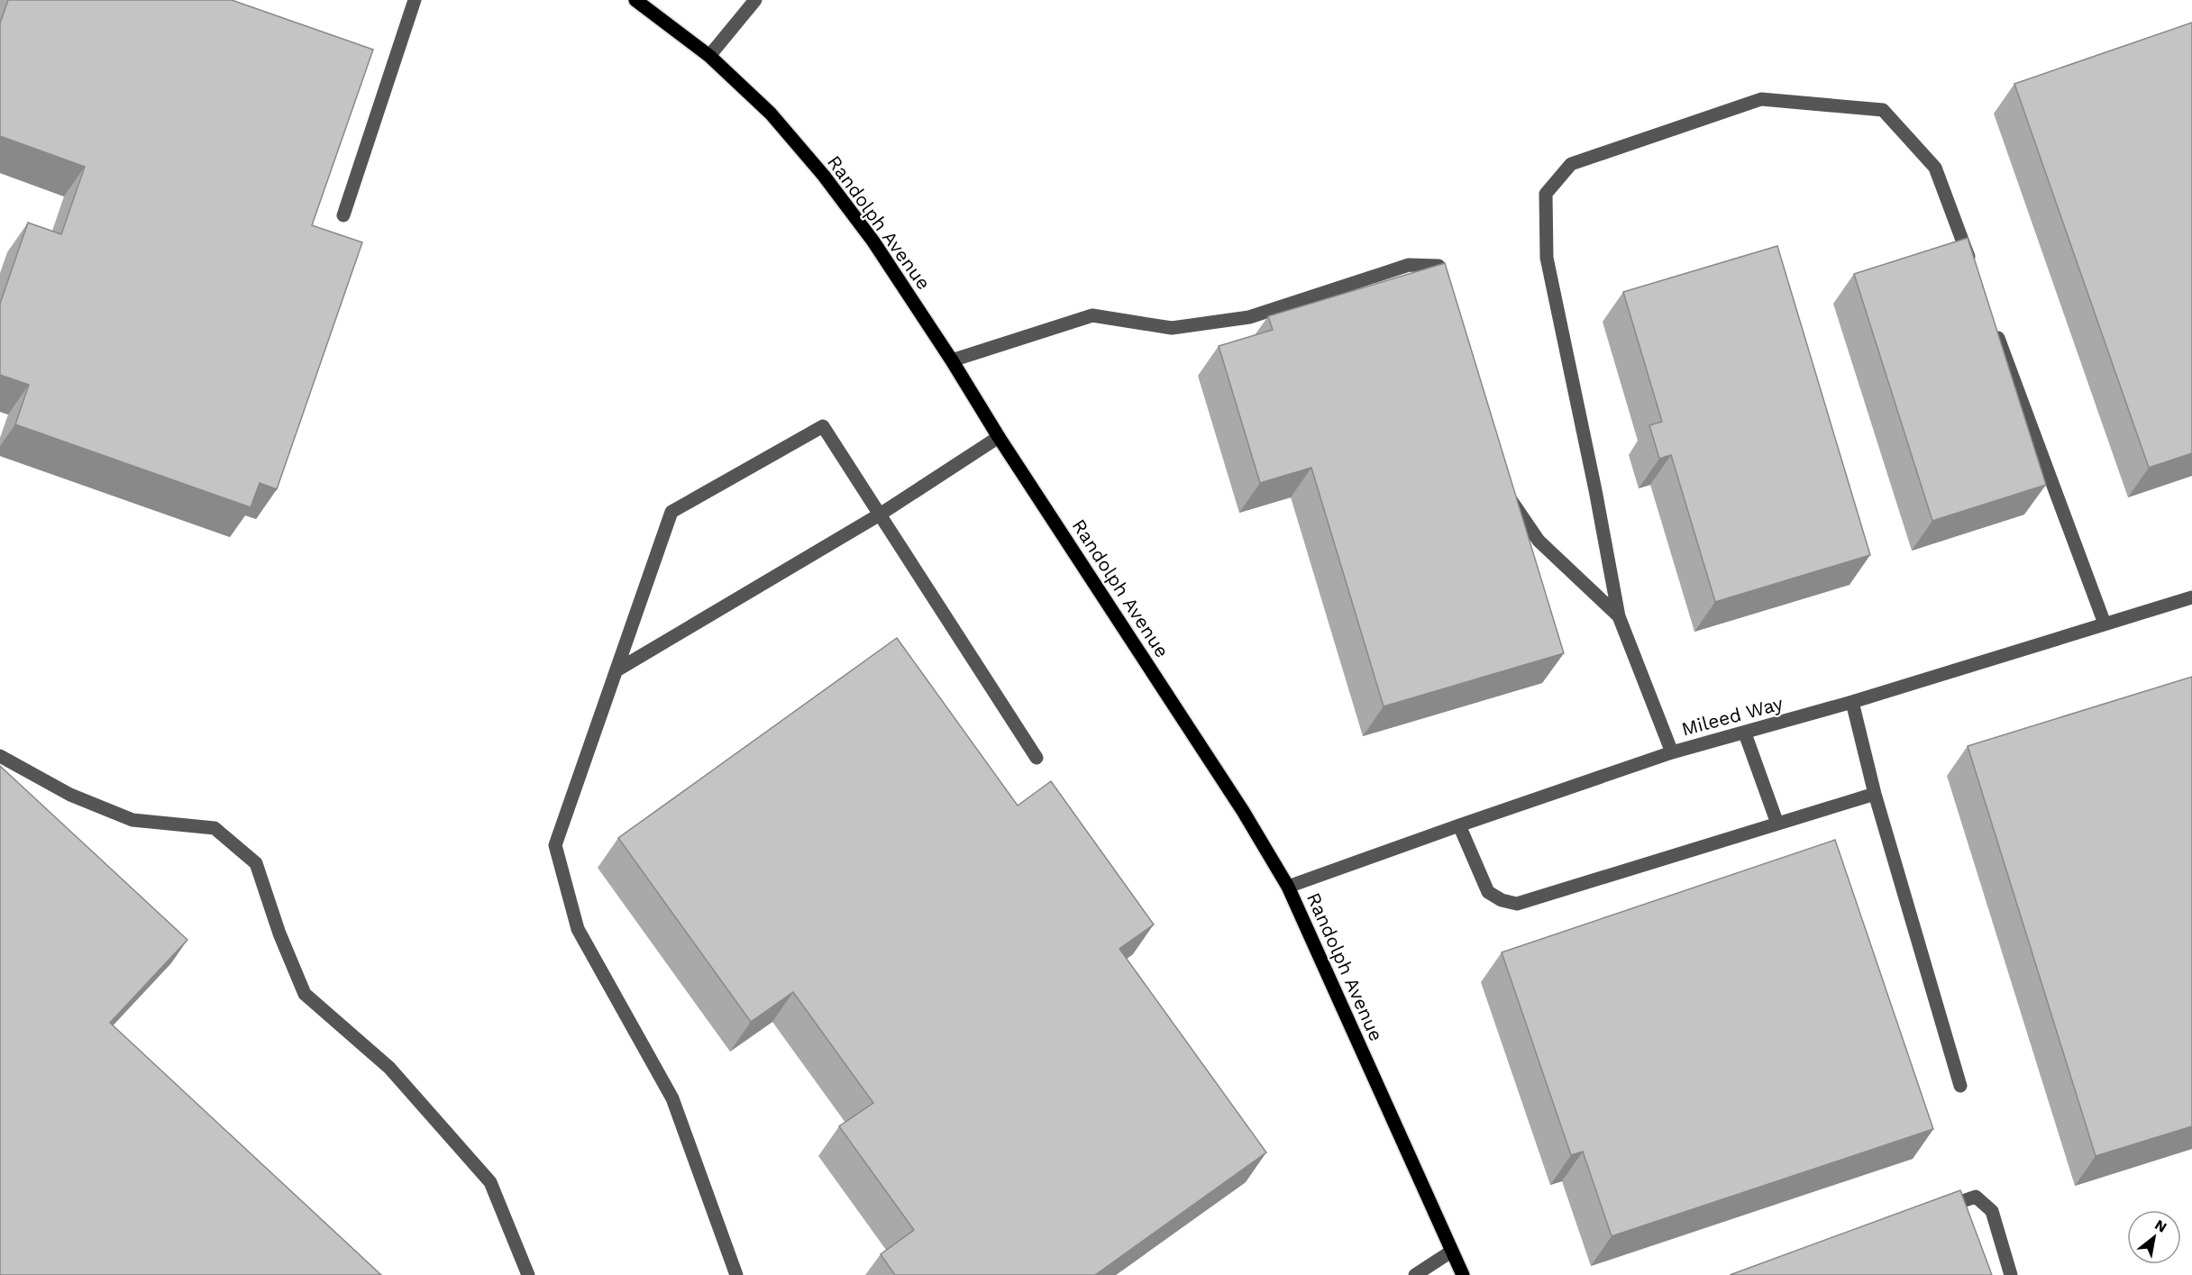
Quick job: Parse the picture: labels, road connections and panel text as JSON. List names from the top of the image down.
{
  "streets": {
    "main road": ["Randolph Avenue"],
    "street": ["Mileed Way"]
  },
  "crossings": [
    ["Randolph Avenue", "Mileed Way"]
  ],
  "north": "top right"
}
